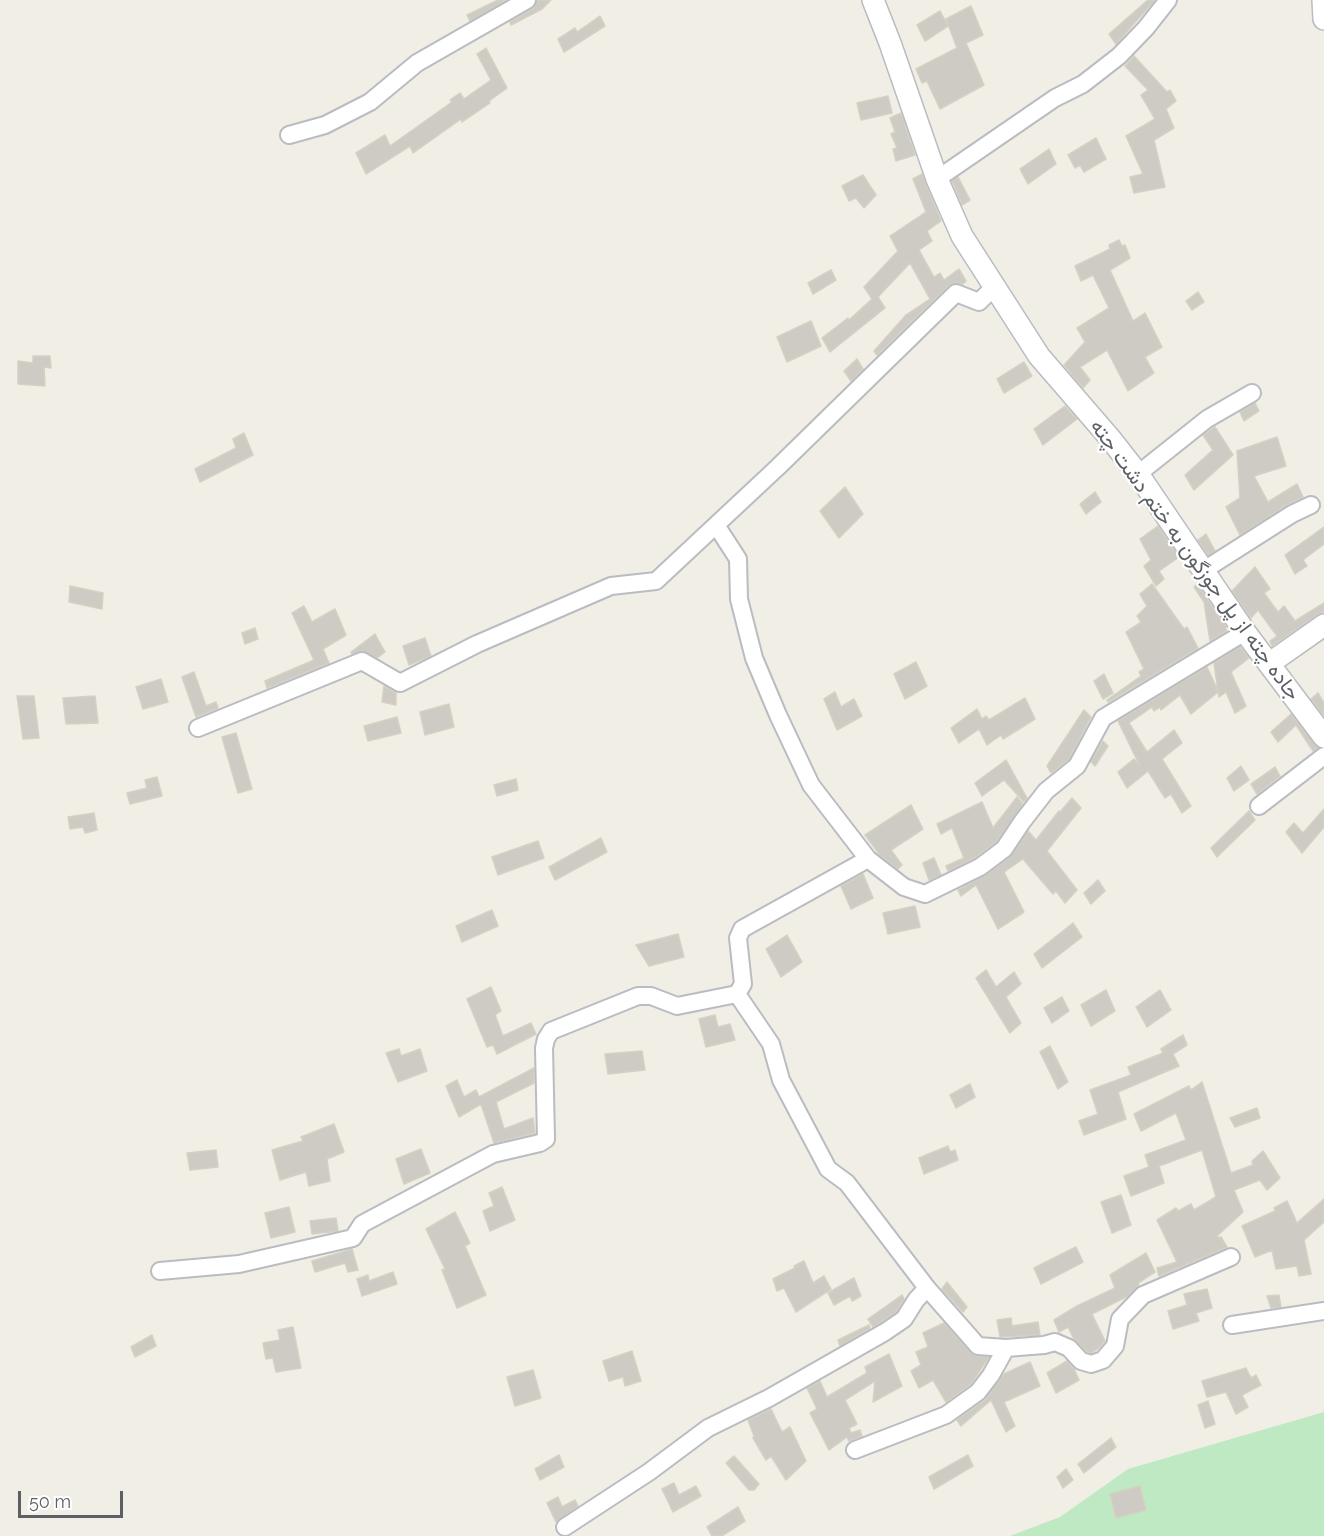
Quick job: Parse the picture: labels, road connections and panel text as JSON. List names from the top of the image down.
{
  "streets": {
    "street": ["جاده چته از پل جوزگون به ختم دشت چته"]
  },
  "scale_bar": "50 m"
}
